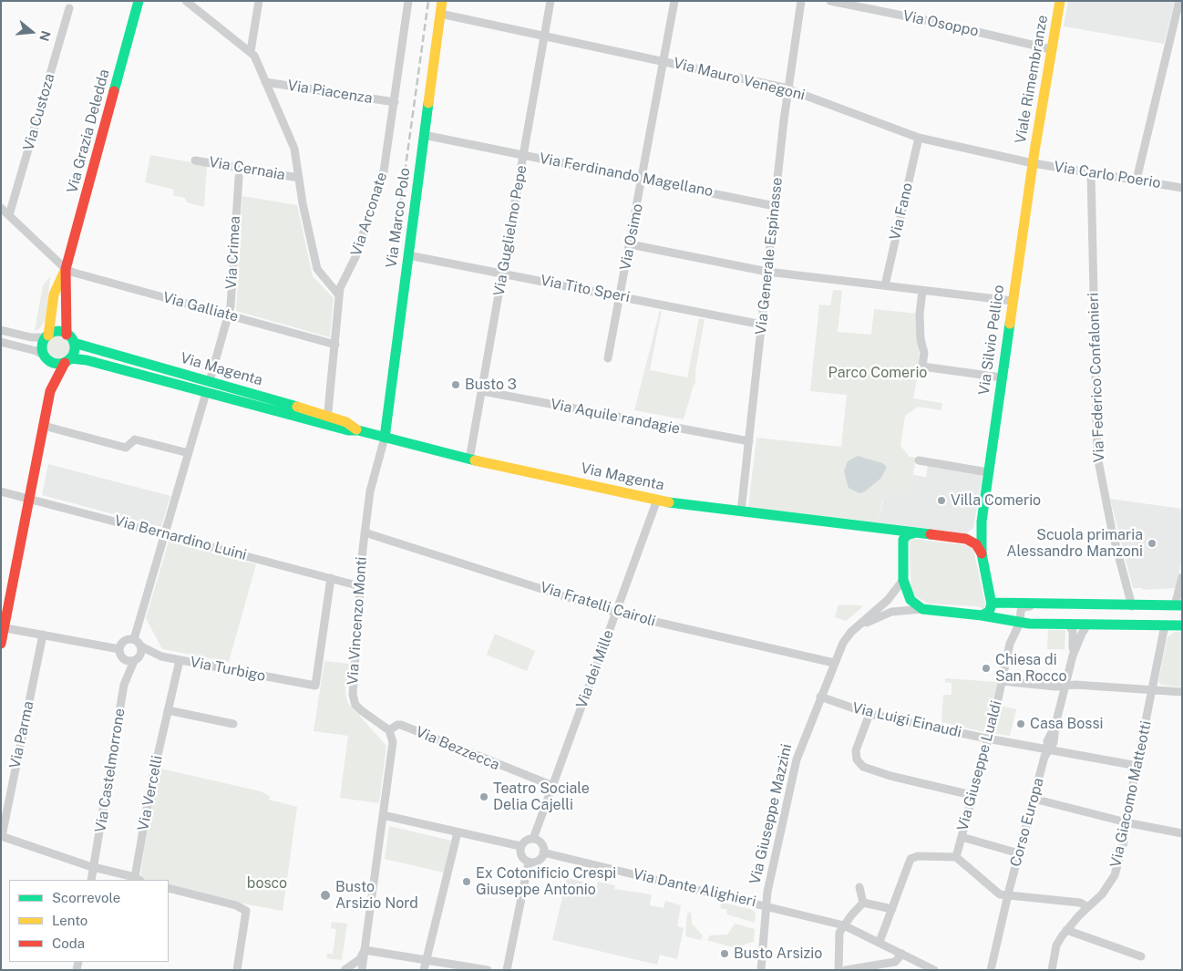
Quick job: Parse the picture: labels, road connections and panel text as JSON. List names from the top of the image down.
{
  "streets": {
    "street": [
      "Via Osoppo",
      "Via Mauro Venegoni",
      "Viale Rimembranze",
      "Via Piacenza",
      "Via Custoza",
      "Via Grazia Deledda",
      "Via Cernaia",
      "Via Ferdinando Magellano",
      "Via Carlo Poerio",
      "Via Fano",
      "Via Arconate",
      "Via Marco Polo",
      "Via Guglielmo Pepe",
      "Via Osimo",
      "Via Crimea",
      "Via Generale Espinasse",
      "Via Tito Speri",
      "Via Galliate",
      "Via Silvio Pellico",
      "Via Magenta",
      "Via Federico Confalonieri",
      "Via Aquile randagie",
      "Via Bernardino Luini",
      "Via Fratelli Cairoli",
      "Via Vincenzo Monti",
      "Via Turbigo",
      "Via dei Mille",
      "Via Luigi Einaudi",
      "Via Parma",
      "Via Bezzecca",
      "Via Giuseppe Lualdi",
      "Via Castelmorrone",
      "Via Vercelli",
      "Via Giacomo Matteotti",
      "Via Giuseppe Mazzini",
      "Corso Europa",
      "Via Dante Alighieri"
    ]
  },
  "crossings": [
    ["Via Osoppo", "Viale Rimembranze"],
    ["Via Mauro Venegoni", "Viale Rimembranze"],
    ["Via Mauro Venegoni", "Via Carlo Poerio"],
    ["Via Mauro Venegoni", "Via Fano"],
    ["Via Mauro Venegoni", "Via Marco Polo"],
    ["Via Mauro Venegoni", "Via Guglielmo Pepe"],
    ["Via Mauro Venegoni", "Via Osimo"],
    ["Via Mauro Venegoni", "Via Generale Espinasse"],
    ["Via Mauro Venegoni", "Via Silvio Pellico"],
    ["Viale Rimembranze", "Via Carlo Poerio"],
    ["Viale Rimembranze", "Via Silvio Pellico"],
    ["Via Piacenza", "Via Arconate"],
    ["Via Grazia Deledda", "Via Galliate"],
    ["Via Grazia Deledda", "Via Magenta"],
    ["Via Ferdinando Magellano", "Via Marco Polo"],
    ["Via Ferdinando Magellano", "Via Guglielmo Pepe"],
    ["Via Ferdinando Magellano", "Via Osimo"],
    ["Via Ferdinando Magellano", "Via Generale Espinasse"],
    ["Via Carlo Poerio", "Via Silvio Pellico"],
    ["Via Carlo Poerio", "Via Federico Confalonieri"],
    ["Via Arconate", "Via Galliate"],
    ["Via Arconate", "Via Magenta"],
    ["Via Marco Polo", "Via Tito Speri"],
    ["Via Marco Polo", "Via Magenta"],
    ["Via Marco Polo", "Via Vincenzo Monti"],
    ["Via Guglielmo Pepe", "Via Tito Speri"],
    ["Via Guglielmo Pepe", "Via Magenta"],
    ["Via Guglielmo Pepe", "Via Aquile randagie"],
    ["Via Osimo", "Via Tito Speri"],
    ["Via Crimea", "Via Galliate"],
    ["Via Crimea", "Via Magenta"],
    ["Via Generale Espinasse", "Via Tito Speri"],
    ["Via Generale Espinasse", "Via Magenta"],
    ["Via Generale Espinasse", "Via Aquile randagie"],
    ["Via Silvio Pellico", "Via Magenta"],
    ["Via Silvio Pellico", "Via Giuseppe Mazzini"],
    ["Via Magenta", "Via Vincenzo Monti"],
    ["Via Magenta", "Via dei Mille"],
    ["Via Magenta", "Via Giuseppe Mazzini"],
    ["Via Bernardino Luini", "Via Vincenzo Monti"],
    ["Via Bernardino Luini", "Via Turbigo"],
    ["Via Fratelli Cairoli", "Via Vincenzo Monti"],
    ["Via Fratelli Cairoli", "Via dei Mille"],
    ["Via Fratelli Cairoli", "Via Giuseppe Mazzini"],
    ["Via Vincenzo Monti", "Via Bezzecca"],
    ["Via Turbigo", "Via Castelmorrone"],
    ["Via Turbigo", "Via Vercelli"],
    ["Via dei Mille", "Via Bezzecca"],
    ["Via dei Mille", "Via Dante Alighieri"],
    ["Via Luigi Einaudi", "Via Giuseppe Lualdi"],
    ["Via Luigi Einaudi", "Via Giacomo Matteotti"],
    ["Via Luigi Einaudi", "Via Giuseppe Mazzini"],
    ["Via Luigi Einaudi", "Corso Europa"],
    ["Via Giuseppe Lualdi", "Via Giuseppe Mazzini"],
    ["Via Giacomo Matteotti", "Via Giuseppe Mazzini"],
    ["Via Giuseppe Mazzini", "Corso Europa"],
    ["Via Giuseppe Mazzini", "Via Dante Alighieri"]
  ],
  "parks": ["Parco Comerio", "bosco"],
  "places": [
    "Busto 3",
    "Villa Comerio",
    "Scuola primaria Alessandro Manzoni",
    "Chiesa di San Rocco",
    "Casa Bossi",
    "Teatro Sociale Delia Cajelli",
    "Ex Cotonificio Crespi Giuseppe Antonio",
    "Busto Arsizio Nord",
    "Busto Arsizio"
  ],
  "legend": ["Scorrevole", "Lento", "Coda"],
  "north": "right"
}
